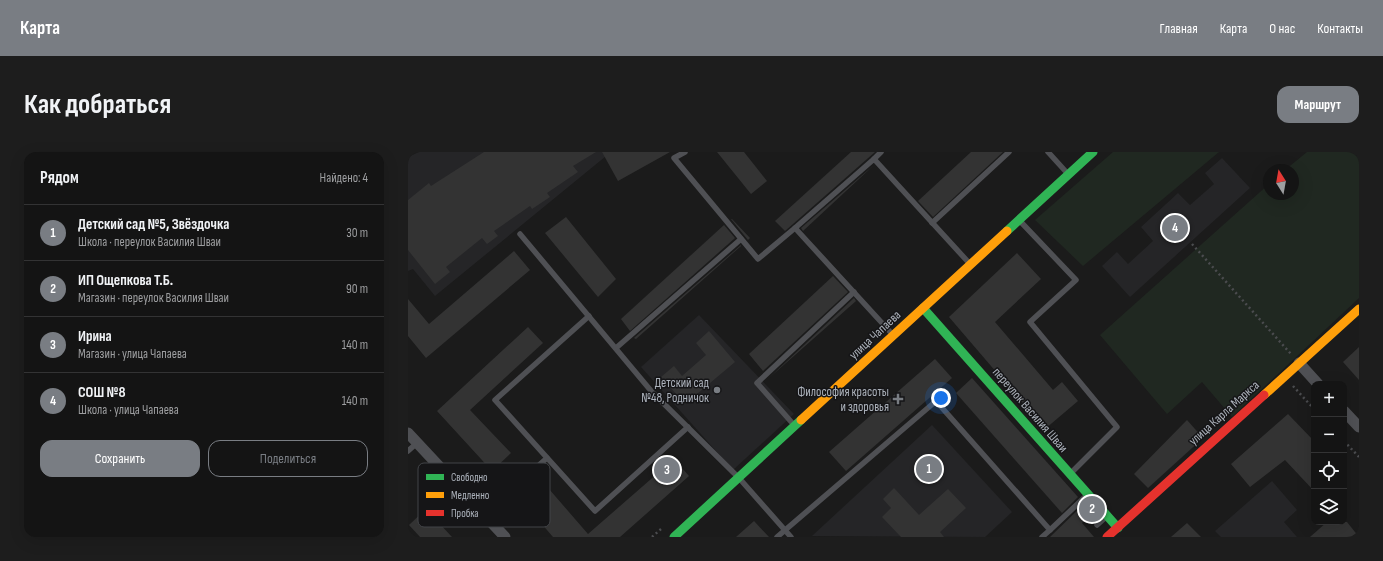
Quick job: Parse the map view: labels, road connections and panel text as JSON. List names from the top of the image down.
{
  "streets": {
    "street": ["улица Чапаева", "переулок Василия Шваи", "улица Карла Маркса"]
  },
  "crossings": [
    ["улица Чапаева", "переулок Василия Шваи"],
    ["переулок Василия Шваи", "улица Карла Маркса"]
  ],
  "places": {
    "other": ["Детский сад №48, Родничок"],
    "health": ["Философия красоты и здоровья"]
  },
  "legend": ["Свободно", "Медленно", "Пробка"],
  "north": "top",
  "page": {
    "header": "Карта",
    "nav": [
      "Главная",
      "Карта",
      "О нас",
      "Контакты"
    ],
    "buttons": [
      "Маршрут",
      ["Сохранить", "Поделиться"]
    ],
    "title": "Как добраться",
    "heading": ["Рядом", "Найдено: 4"],
    "list": [
      {
        "mark": "1",
        "name": "Детский сад №5, Звёздочка",
        "note": "Школа · переулок Василия Шваи",
        "value": "30 m"
      },
      {
        "mark": "2",
        "name": "ИП Ощепкова Т.Б.",
        "note": "Магазин · переулок Василия Шваи",
        "value": "90 m"
      },
      {
        "mark": "3",
        "name": "Ирина",
        "note": "Магазин · улица Чапаева",
        "value": "140 m"
      },
      {
        "mark": "4",
        "name": "СОШ №8",
        "note": "Школа · улица Чапаева",
        "value": "140 m"
      }
    ],
    "pins": [
      "4",
      "1",
      "3",
      "2"
    ],
    "map_buttons": ["+", "−"]
  }
}
